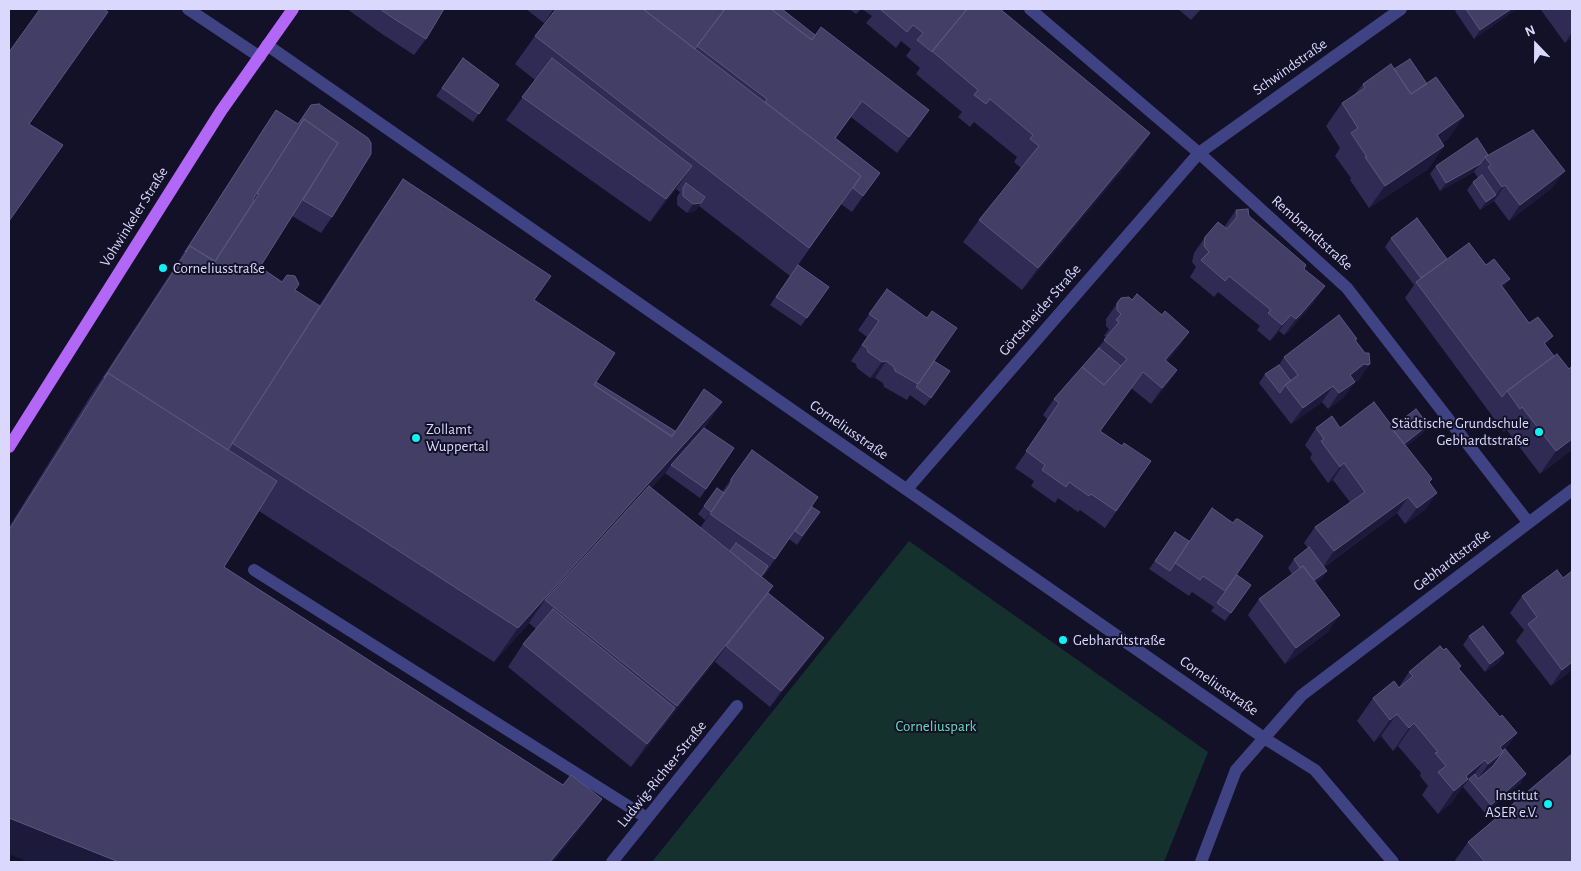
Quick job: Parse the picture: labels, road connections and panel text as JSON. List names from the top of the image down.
{
  "streets": {
    "main road": ["Vohwinkeler Straße"],
    "street": [
      "Schwindstraße",
      "Rembrandtstraße",
      "Görtscheider Straße",
      "Corneliusstraße",
      "Gebhardtstraße",
      "Ludwig-Richter-Straße"
    ]
  },
  "crossings": [
    ["Schwindstraße", "Rembrandtstraße"],
    ["Schwindstraße", "Görtscheider Straße"],
    ["Vohwinkeler Straße", "Corneliusstraße"],
    ["Rembrandtstraße", "Görtscheider Straße"],
    ["Rembrandtstraße", "Gebhardtstraße"],
    ["Görtscheider Straße", "Corneliusstraße"],
    ["Corneliusstraße", "Gebhardtstraße"]
  ],
  "parks": ["Corneliuspark"],
  "places": [
    "Corneliusstraße",
    "Städtische Grundschule Gebhardtstraße",
    "Zollamt Wuppertal",
    "Gebhardtstraße",
    "Institut ASER e.V."
  ],
  "north": "top"
}
